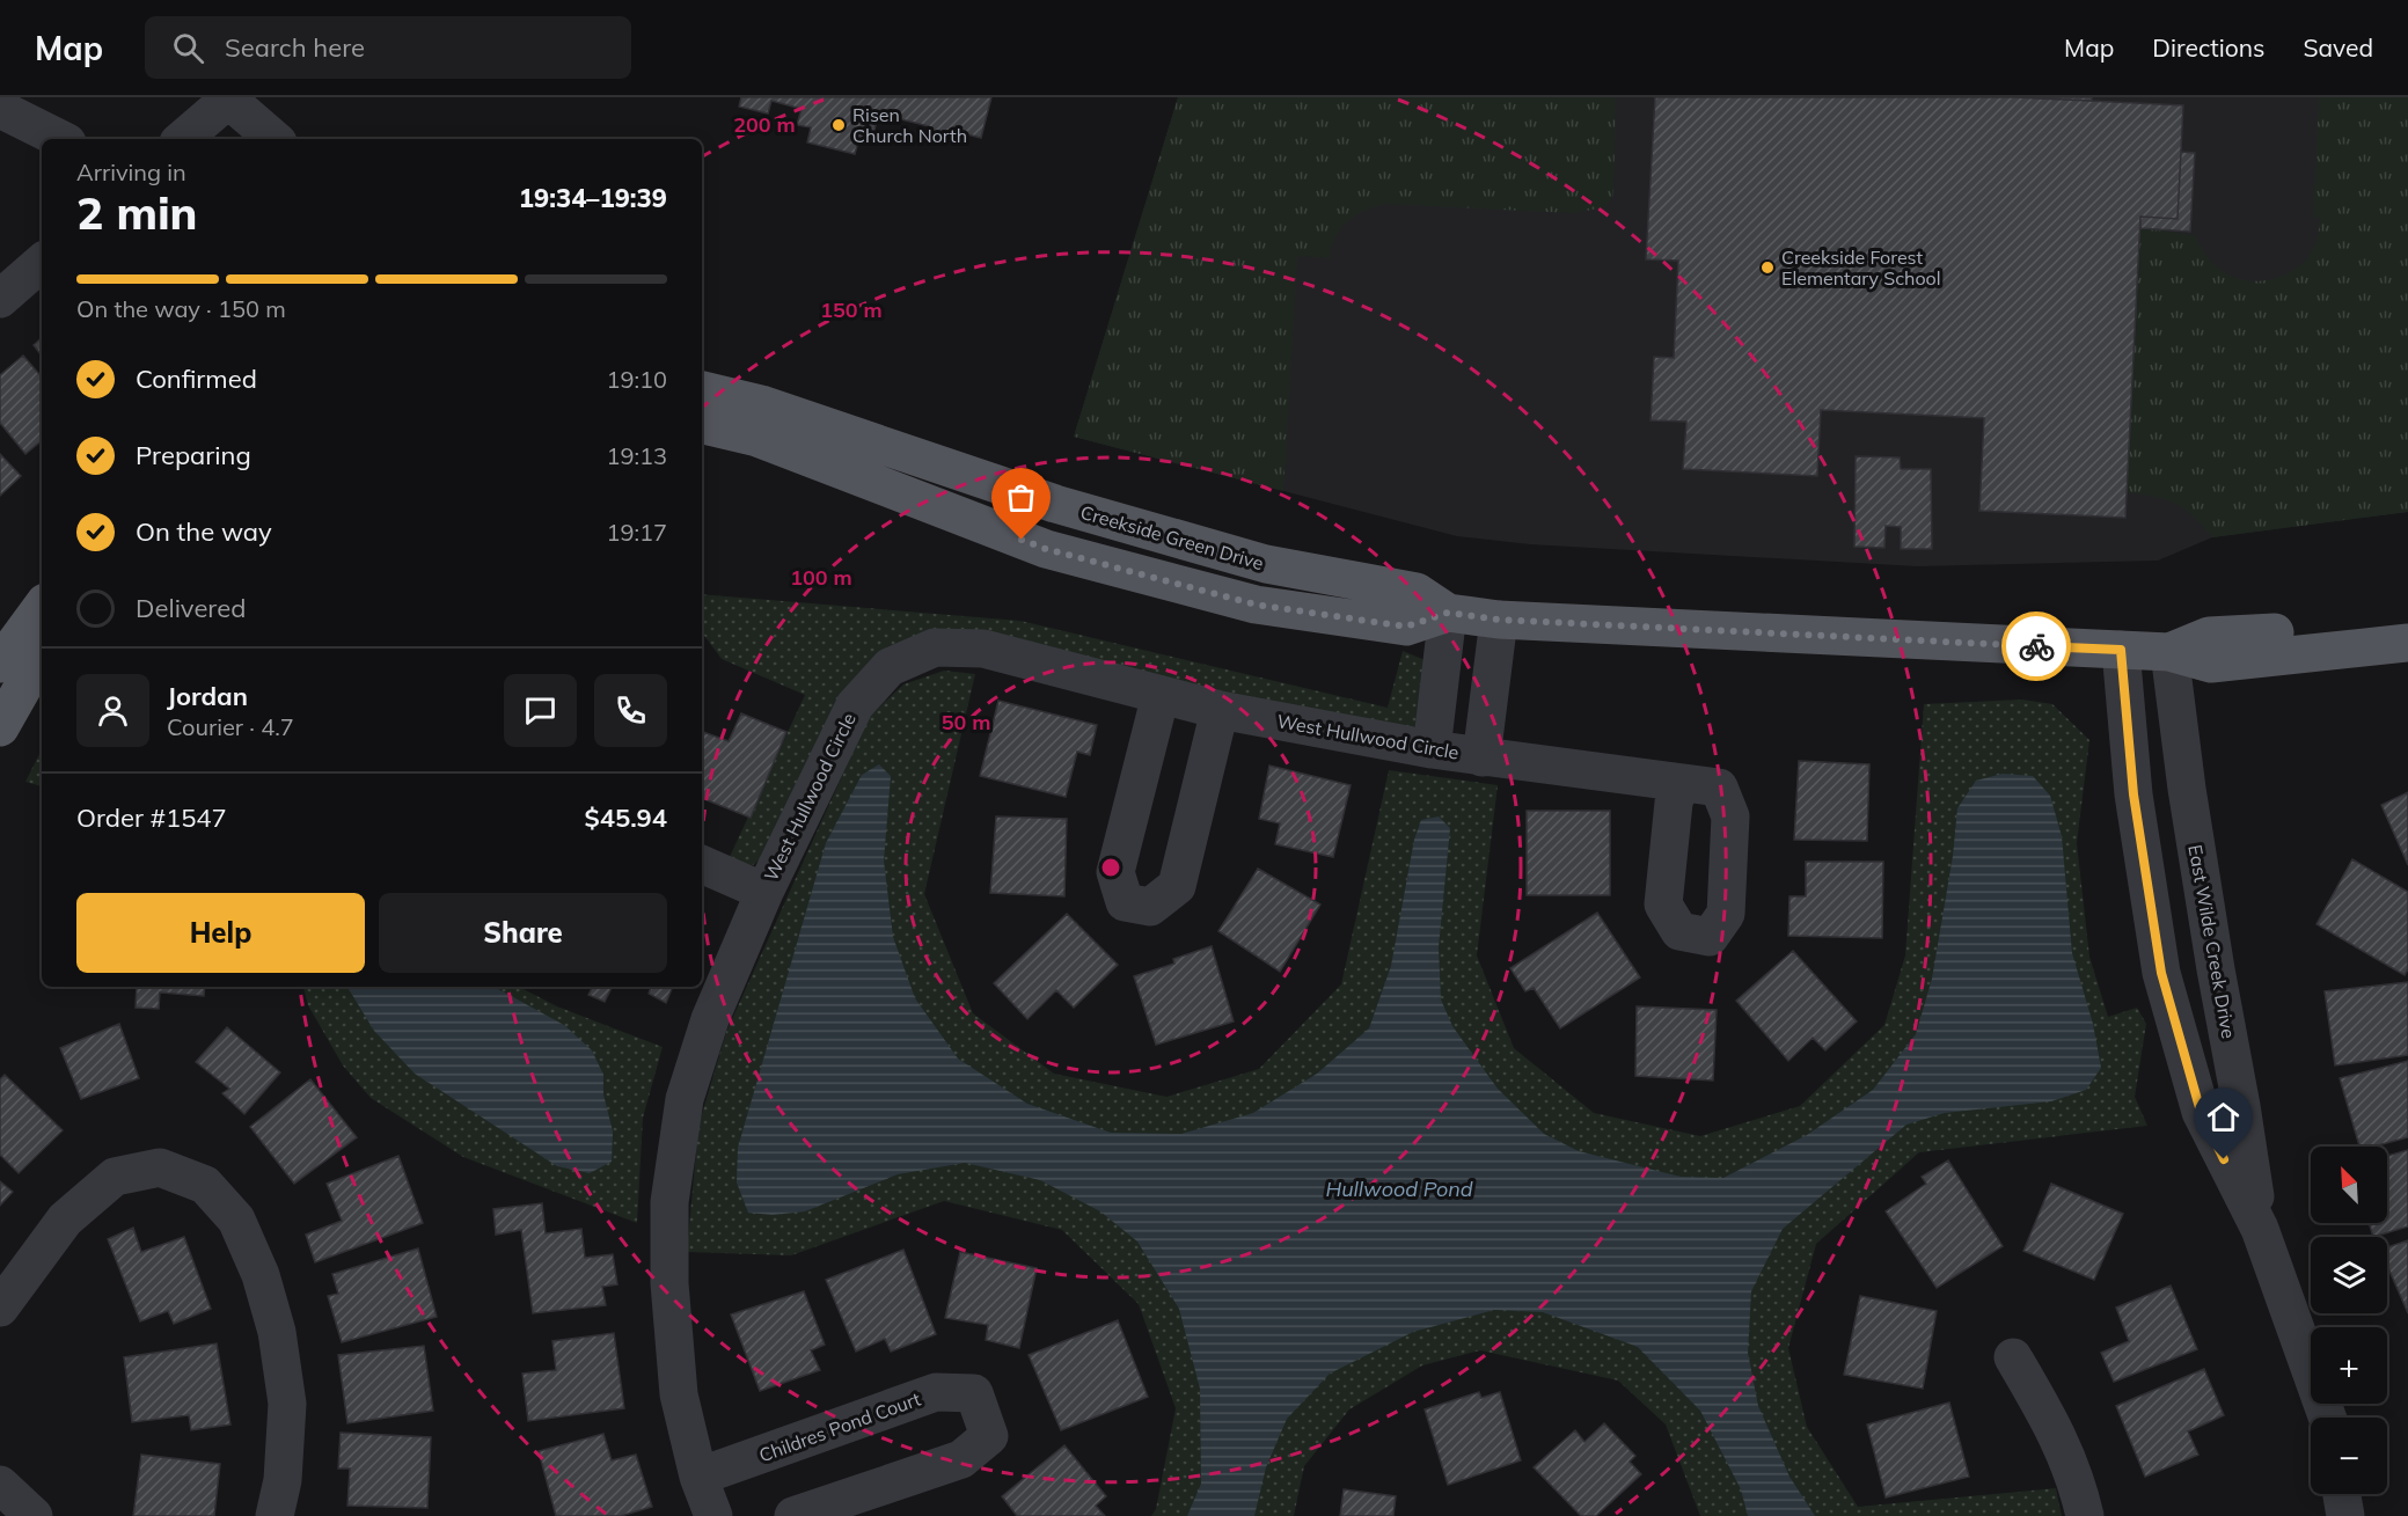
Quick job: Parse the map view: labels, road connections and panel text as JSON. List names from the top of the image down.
{
  "streets": {
    "main road": ["Creekside Green Drive"],
    "street": ["West Hullwood Circle", "East Wilde Creek Drive", "Childres Pond Court"]
  },
  "crossings": [
    ["Creekside Green Drive", "East Wilde Creek Drive"],
    ["West Hullwood Circle", "Childres Pond Court"]
  ],
  "water": ["Hullwood Pond"],
  "places": ["Risen Church North", "Creekside Forest Elementary School"],
  "north": "top left",
  "page": {
    "header": "Map",
    "search": "Search here",
    "nav": ["Map", "Directions", "Saved"],
    "heading": ["2 min", "Arriving in", "19:34–19:39"],
    "panel": [
      "Jordan",
      "Courier · 4.7",
      "Order #1547",
      "$45.94"
    ],
    "bar": "On the way · 150 m",
    "list": [
      ["Confirmed", "19:10"],
      ["Preparing", "19:13"],
      ["On the way", "19:17"],
      "Delivered"
    ],
    "buttons": ["Help", "Share"],
    "map_buttons": ["+", "−"]
  },
  "rings": [
    "200 m",
    "150 m",
    "100 m",
    "50 m"
  ]
}
